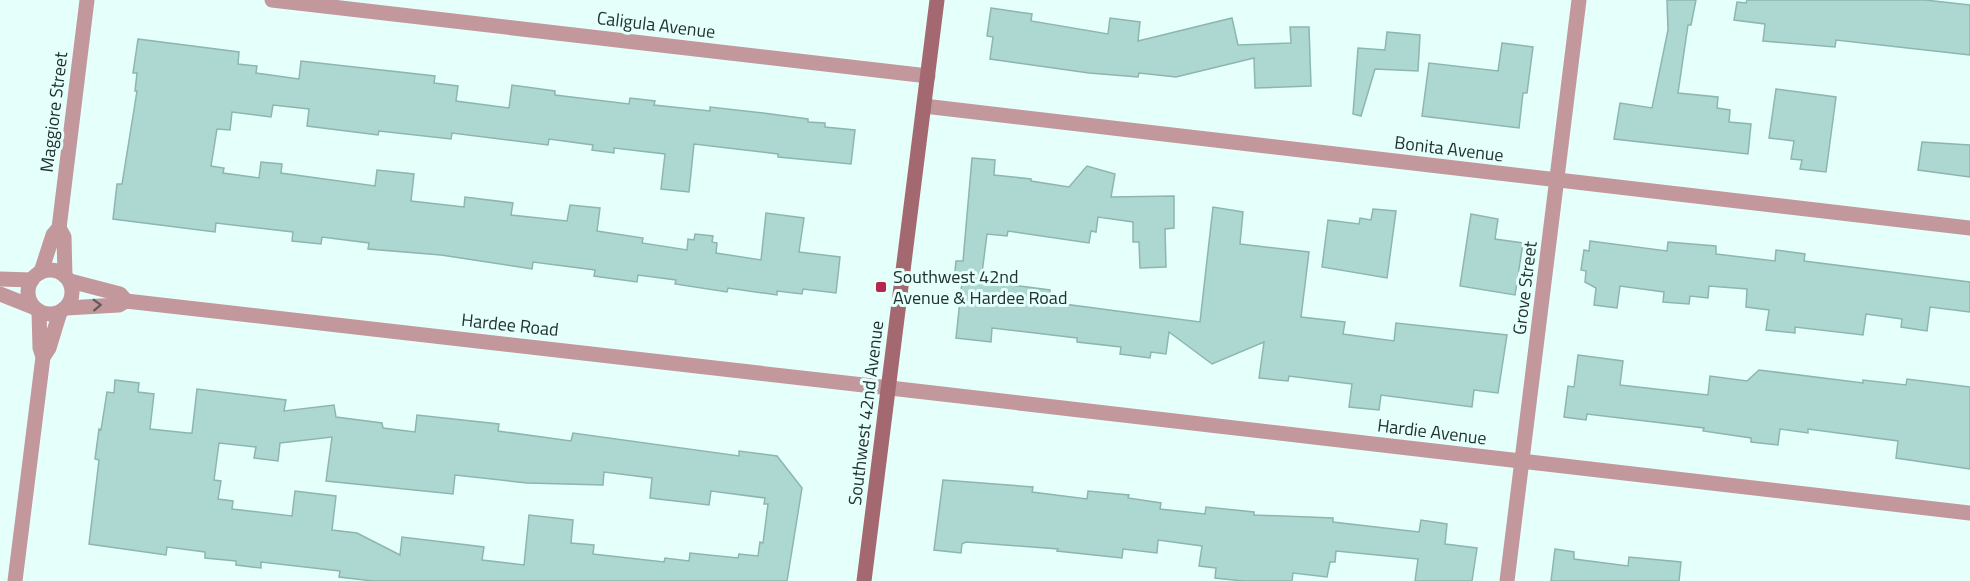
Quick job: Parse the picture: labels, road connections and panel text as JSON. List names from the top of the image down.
{
  "streets": {
    "main road": ["Southwest 42nd Avenue"],
    "street": [
      "Caligula Avenue",
      "Maggiore Street",
      "Bonita Avenue",
      "Grove Street",
      "Hardee Road",
      "Hardie Avenue"
    ]
  },
  "crossings": [
    ["Caligula Avenue", "Southwest 42nd Avenue"],
    ["Maggiore Street", "Hardee Road"],
    ["Bonita Avenue", "Grove Street"],
    ["Bonita Avenue", "Southwest 42nd Avenue"],
    ["Grove Street", "Hardie Avenue"],
    ["Hardee Road", "Southwest 42nd Avenue"],
    ["Hardee Road", "Hardie Avenue"],
    ["Southwest 42nd Avenue", "Hardie Avenue"]
  ],
  "places": {
    "transit": ["Southwest 42nd Avenue & Hardee Road"]
  }
}
